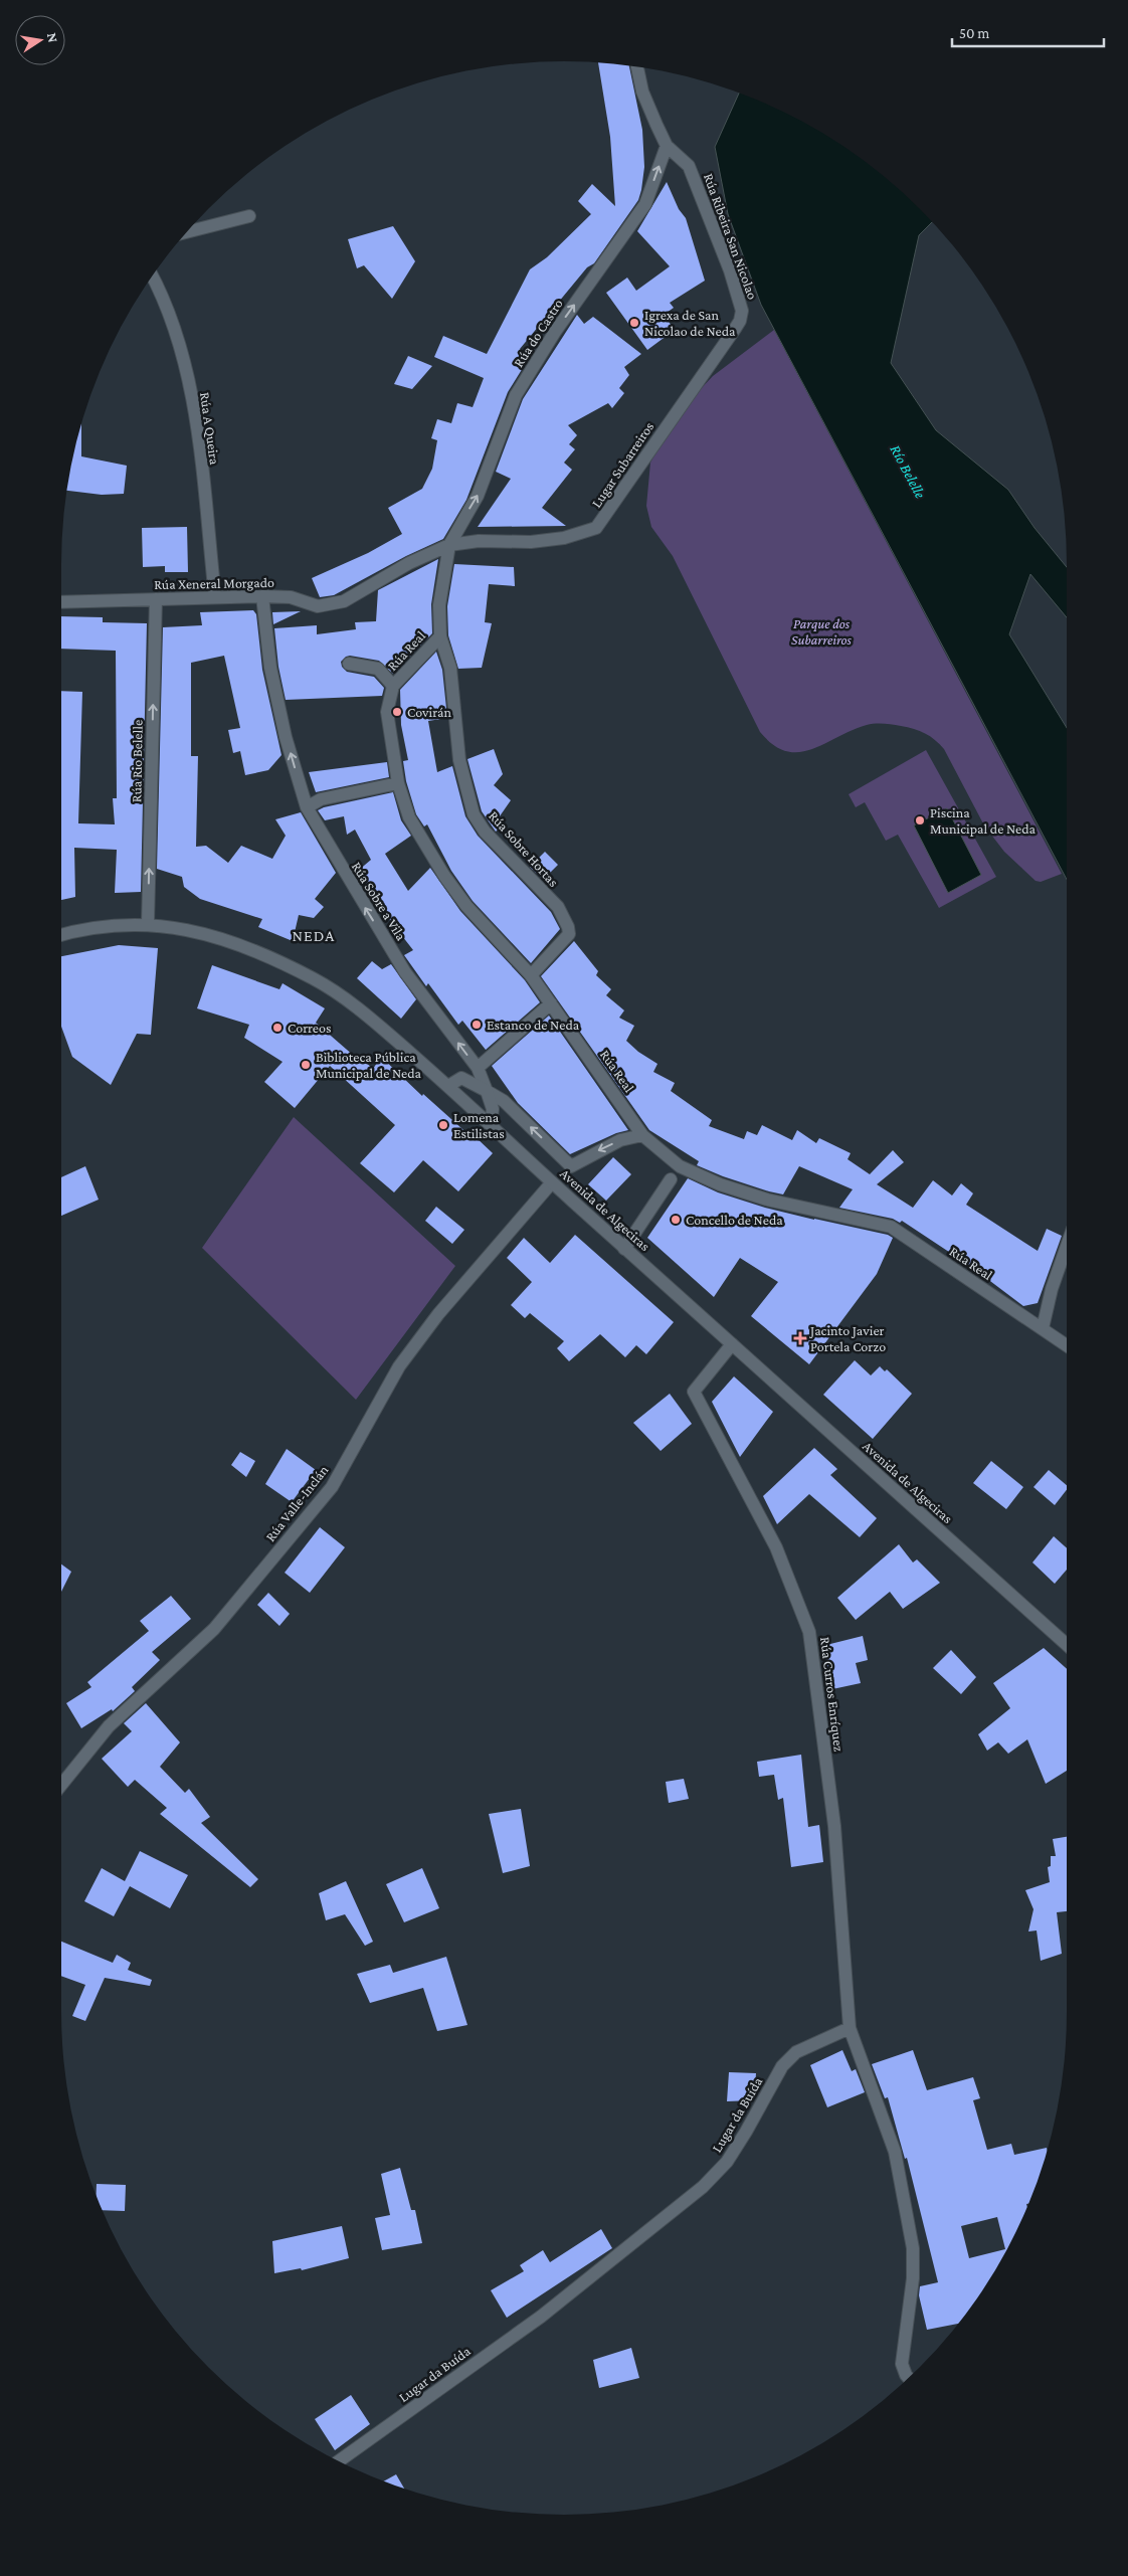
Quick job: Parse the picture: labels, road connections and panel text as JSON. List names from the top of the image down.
{
  "streets": {
    "street": [
      "Rúa Ribeira San Nicolao",
      "Rúa do Castro",
      "Rúa A Queira",
      "Lugar Subarreiros",
      "Rúa Xeneral Morgado",
      "Rúa Real",
      "Rúa Rio Belelle",
      "Rúa Sobre Hortas",
      "Rúa Sobre a Vila",
      "Avenida de Algeciras",
      "Rúa Valle-Inclán",
      "Rúa Curros Enríquez",
      "Lugar da Buída"
    ]
  },
  "crossings": [
    ["Rúa Ribeira San Nicolao", "Rúa do Castro"],
    ["Rúa Ribeira San Nicolao", "Lugar Subarreiros"],
    ["Rúa do Castro", "Lugar Subarreiros"],
    ["Rúa do Castro", "Rúa Xeneral Morgado"],
    ["Rúa do Castro", "Rúa Real"],
    ["Rúa A Queira", "Rúa Xeneral Morgado"],
    ["Lugar Subarreiros", "Rúa Xeneral Morgado"],
    ["Lugar Subarreiros", "Rúa Real"],
    ["Rúa Xeneral Morgado", "Rúa Real"],
    ["Rúa Xeneral Morgado", "Rúa Rio Belelle"],
    ["Rúa Xeneral Morgado", "Rúa Sobre a Vila"],
    ["Rúa Real", "Rúa Sobre Hortas"],
    ["Rúa Rio Belelle", "Avenida de Algeciras"],
    ["Rúa Sobre a Vila", "Avenida de Algeciras"],
    ["Avenida de Algeciras", "Rúa Valle-Inclán"],
    ["Avenida de Algeciras", "Rúa Curros Enríquez"],
    ["Rúa Curros Enríquez", "Lugar da Buída"]
  ],
  "one_way": ["Rúa do Castro", "Rúa Rio Belelle", "Rúa Sobre a Vila"],
  "districts": ["NEDA"],
  "water": ["Río Belelle"],
  "parks": ["Parque dos Subarreiros"],
  "places": {
    "other": [
      "Igrexa de San Nicolao de Neda",
      "Covirán",
      "Piscina Municipal de Neda",
      "Estanco de Neda",
      "Correos",
      "Biblioteca Pública Municipal de Neda",
      "Lomena Estilistas",
      "Concello de Neda"
    ],
    "health": ["Jacinto Javier Portela Corzo"]
  },
  "scale_bar": "50 m",
  "north": "right"
}
